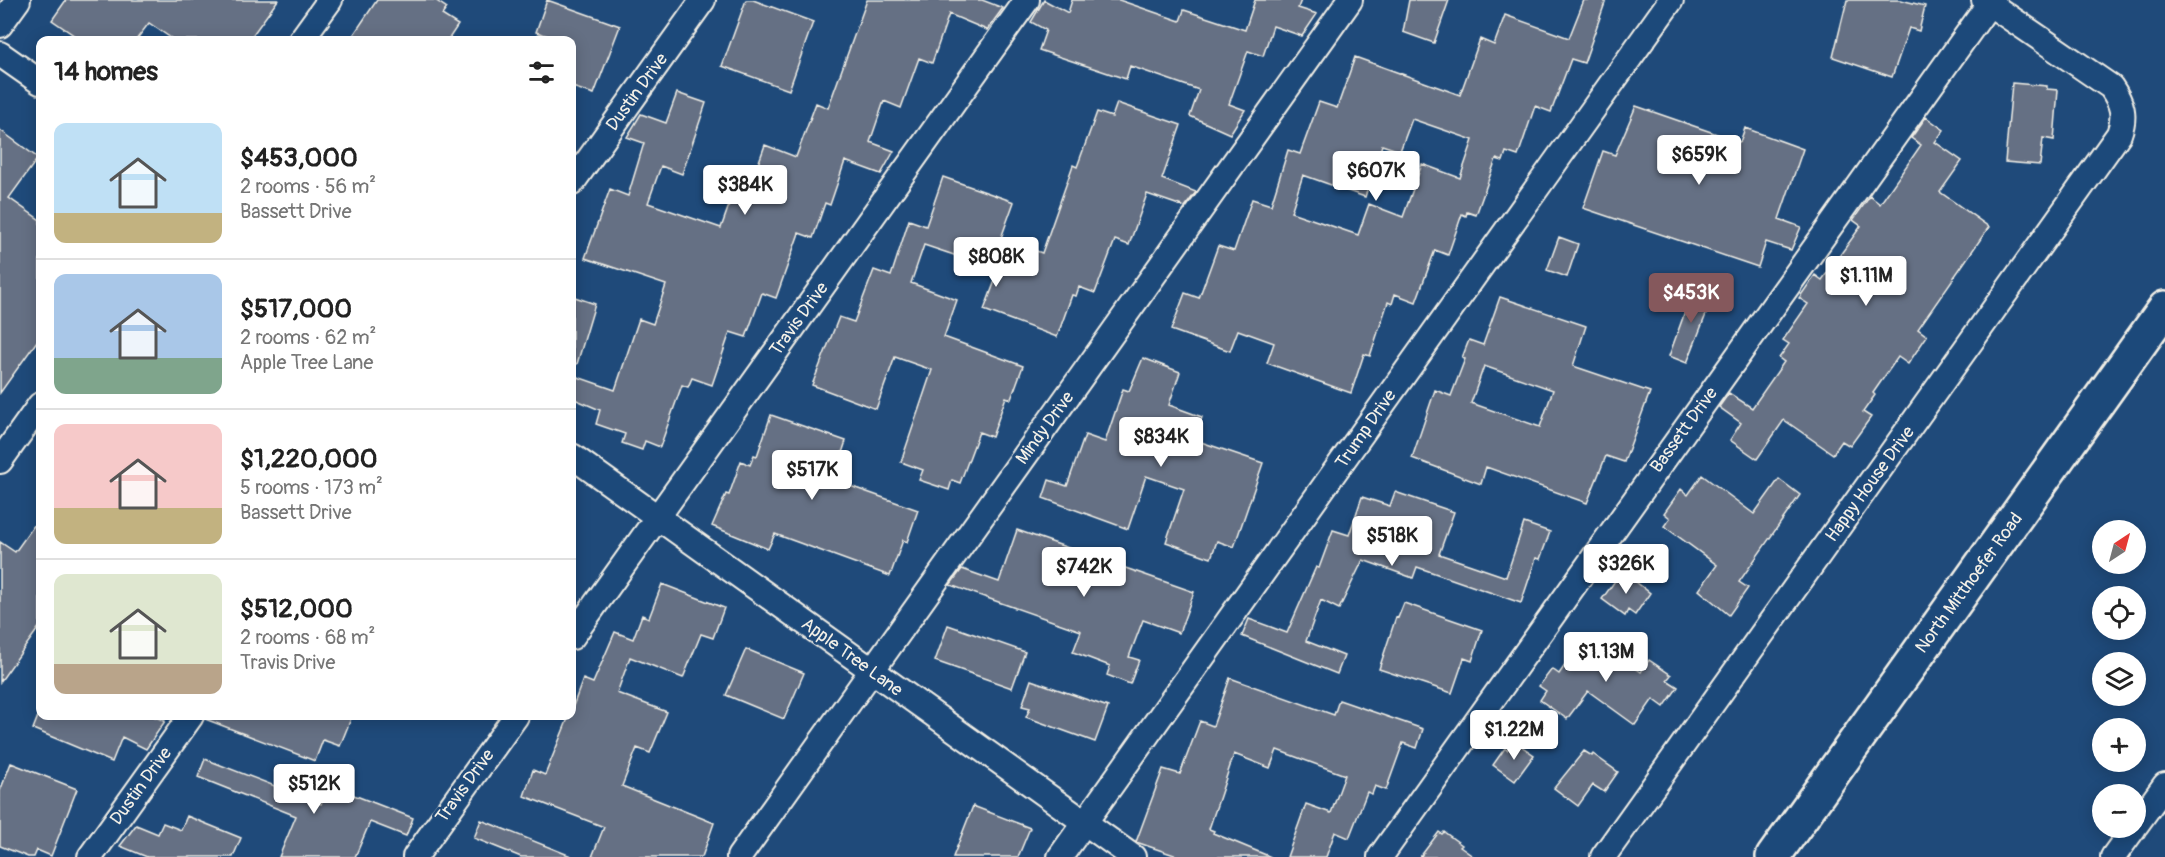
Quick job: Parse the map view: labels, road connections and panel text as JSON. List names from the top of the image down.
{
  "streets": {
    "main road": ["North Mitthoefer Road"],
    "street": [
      "Dustin Drive",
      "Travis Drive",
      "Mindy Drive",
      "Trump Drive",
      "Bassett Drive",
      "Happy House Drive",
      "Apple Tree Lane"
    ]
  },
  "crossings": [
    ["Travis Drive", "Apple Tree Lane"],
    ["Mindy Drive", "Apple Tree Lane"],
    ["Trump Drive", "Apple Tree Lane"],
    ["Bassett Drive", "Happy House Drive"]
  ],
  "north": "top right",
  "page": {
    "heading": "14 homes",
    "list": [
      {
        "name": "$453,000",
        "note": "2 rooms · 56 m² · Bassett Drive"
      },
      {
        "name": "$517,000",
        "note": "2 rooms · 62 m² · Apple Tree Lane"
      },
      {
        "name": "$1,220,000",
        "note": "5 rooms · 173 m² · Bassett Drive"
      },
      {
        "name": "$512,000",
        "note": "2 rooms · 68 m² · Travis Drive"
      }
    ],
    "price": [
      "$659K",
      "$607K",
      "$384K",
      "$808K",
      "$1.11M",
      "$453K",
      "$834K",
      "$517K",
      "$518K",
      "$326K",
      "$742K",
      "$1.13M",
      "$1.22M",
      "$512K"
    ],
    "map_buttons": ["+", "−"]
  }
}
